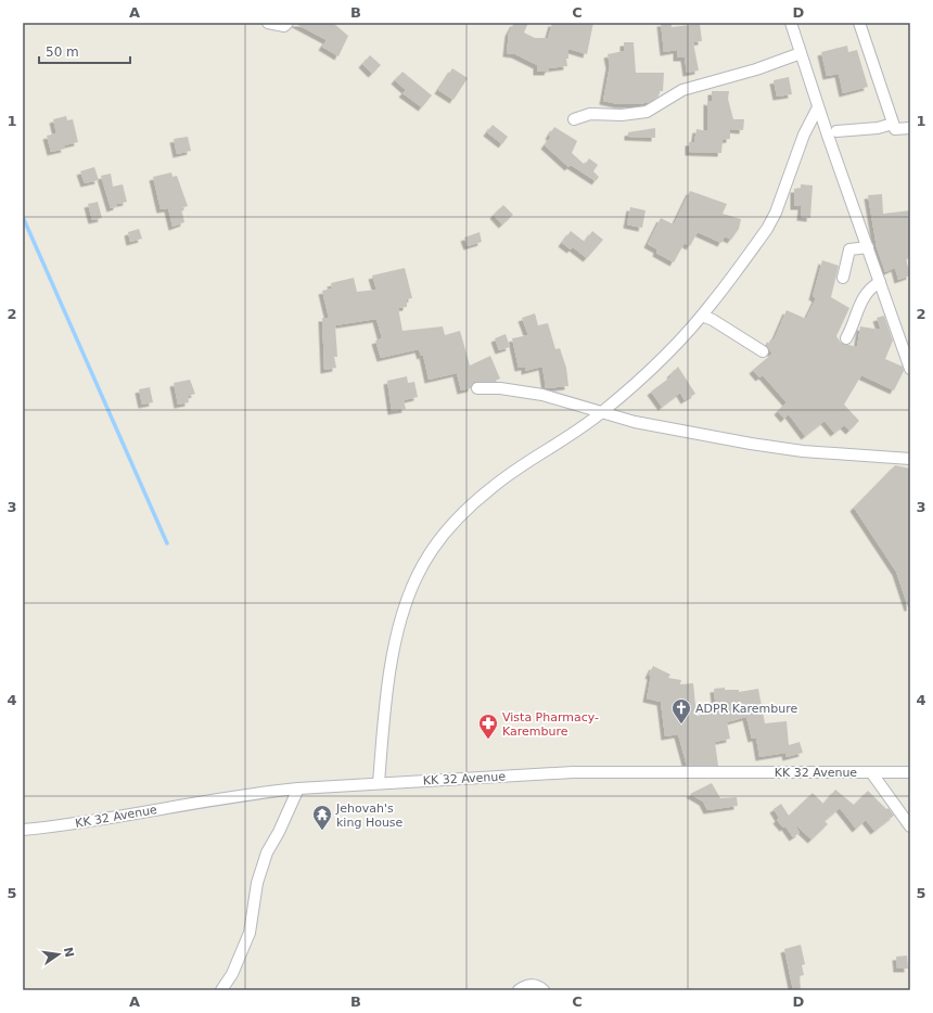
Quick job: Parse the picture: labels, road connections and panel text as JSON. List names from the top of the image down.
{
  "streets": {
    "street": ["KK 32 Avenue"]
  },
  "places": {
    "church": ["ADPR Karembure"],
    "pharmacy": ["Vista Pharmacy- Karembure"],
    "temple": ["Jehovah's king House"]
  },
  "scale_bar": "50 m",
  "north": "right",
  "grid": {
    "columns": [
      "A",
      "B",
      "C",
      "D"
    ],
    "rows": [
      "1",
      "2",
      "3",
      "4",
      "5"
    ]
  }
}
